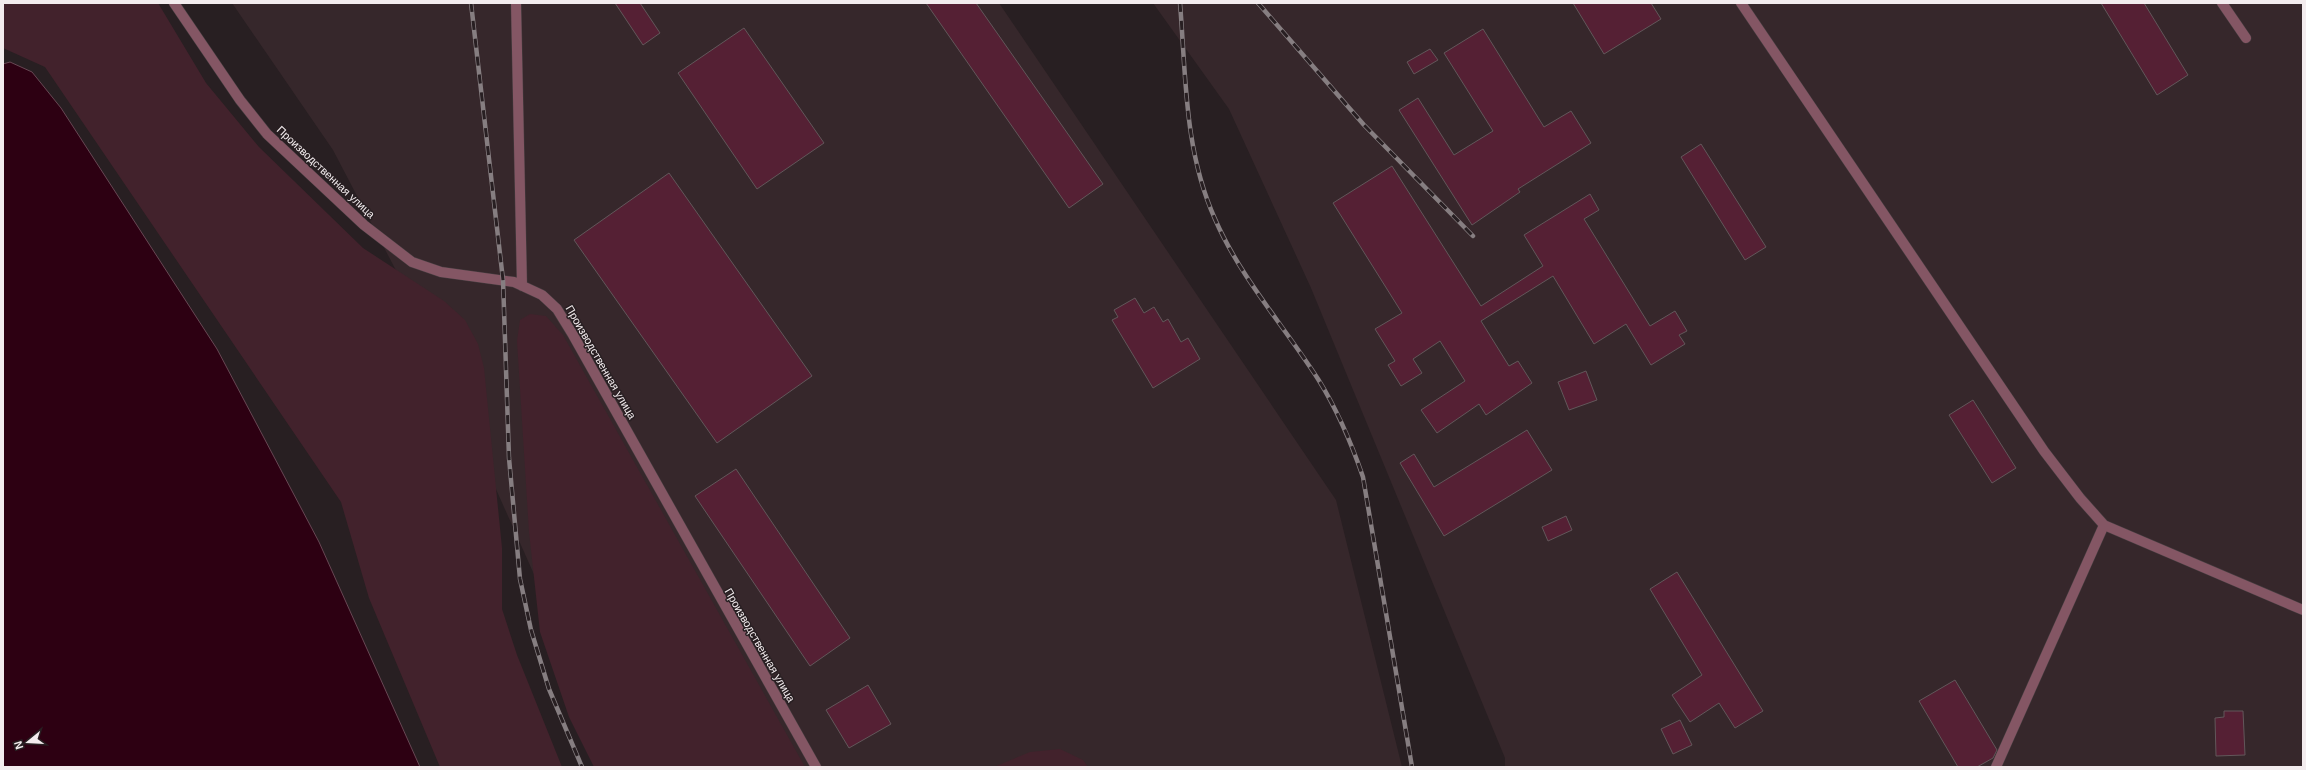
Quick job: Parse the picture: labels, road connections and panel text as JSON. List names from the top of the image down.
{
  "streets": {
    "street": ["Производственная улица"]
  },
  "north": "left"
}
